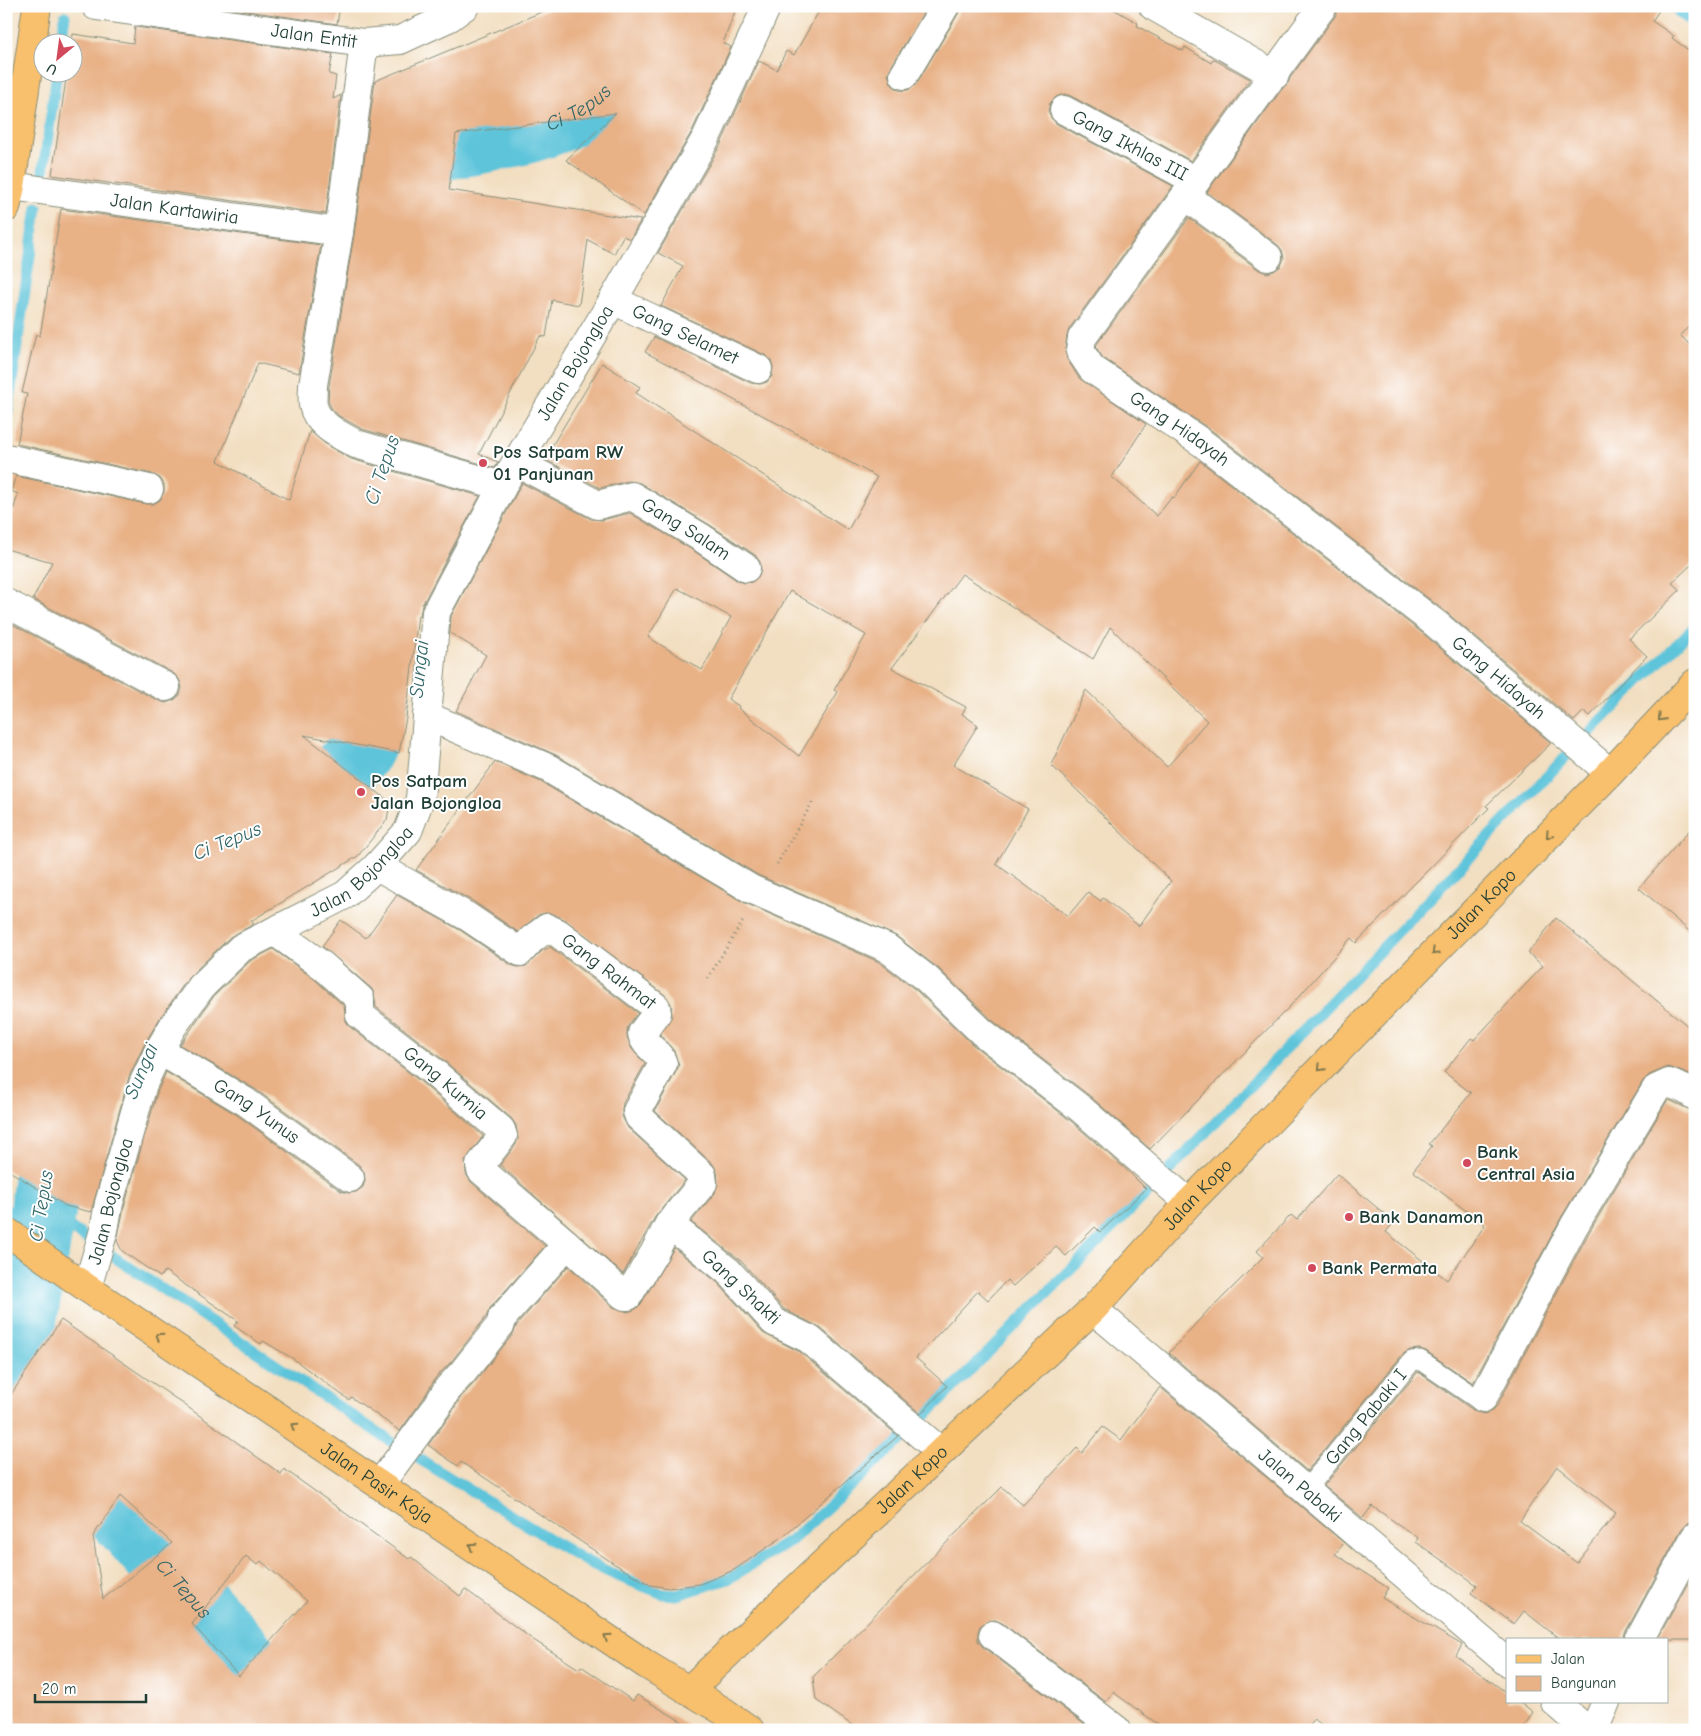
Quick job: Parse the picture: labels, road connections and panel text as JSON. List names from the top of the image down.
{
  "streets": {
    "main road": ["Jalan Kopo", "Jalan Pasir Koja"],
    "street": [
      "Jalan Entit",
      "Gang Ikhlas III",
      "Jalan Kartawiria",
      "Gang Selamet",
      "Jalan Bojongloa",
      "Gang Hidayah",
      "Gang Salam",
      "Gang Rahmat",
      "Gang Kurnia",
      "Gang Yunus",
      "Gang Shakti",
      "Jalan Pabaki"
    ],
    "lane": ["Gang Pabaki I"]
  },
  "crossings": [
    ["Jalan Entit", "Gang Salam"],
    ["Gang Ikhlas III", "Gang Hidayah"],
    ["Jalan Kartawiria", "Gang Salam"],
    ["Gang Selamet", "Jalan Bojongloa"],
    ["Jalan Bojongloa", "Gang Salam"],
    ["Jalan Bojongloa", "Gang Rahmat"],
    ["Jalan Bojongloa", "Gang Kurnia"],
    ["Jalan Bojongloa", "Gang Yunus"],
    ["Jalan Bojongloa", "Jalan Pasir Koja"],
    ["Gang Hidayah", "Jalan Kopo"],
    ["Jalan Kopo", "Gang Shakti"],
    ["Jalan Kopo", "Jalan Pasir Koja"],
    ["Jalan Kopo", "Jalan Pabaki"],
    ["Gang Rahmat", "Gang Shakti"],
    ["Gang Pabaki I", "Jalan Pabaki"]
  ],
  "one_way": ["Jalan Kopo", "Jalan Pasir Koja"],
  "water": ["Ci Tepus", "Sungai"],
  "places": [
    "Pos Satpam RW 01 Panjunan",
    "Pos Satpam Jalan Bojongloa",
    "Bank Central Asia",
    "Bank Danamon",
    "Bank Permata"
  ],
  "legend": ["Jalan", "Bangunan"],
  "scale_bar": "20 m",
  "north": "bottom left"
}
